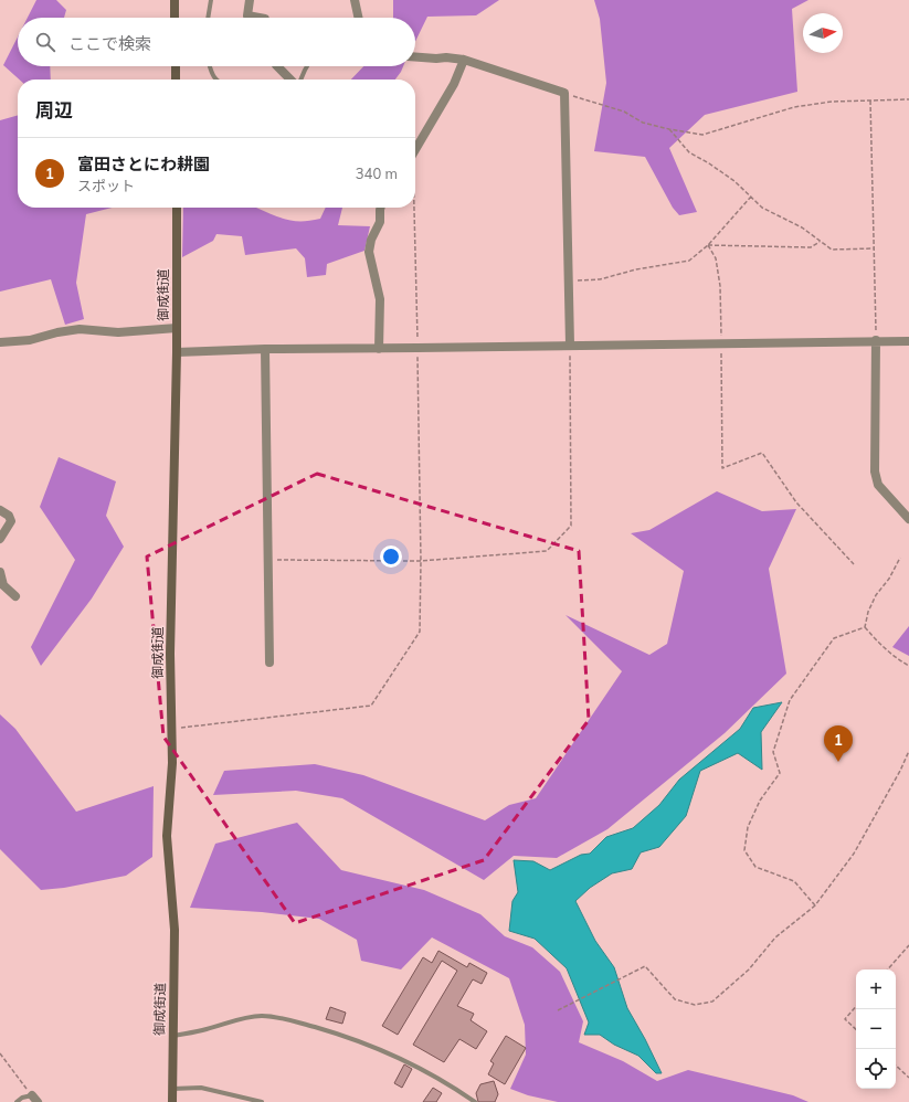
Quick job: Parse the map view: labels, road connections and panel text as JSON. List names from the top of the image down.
{
  "streets": {
    "street": ["御成街道"]
  },
  "north": "right",
  "page": {
    "search": "ここで検索",
    "heading": "周辺",
    "list": [
      {
        "mark": "1",
        "name": "富田さとにわ耕園",
        "note": "スポット",
        "value": "340 m"
      }
    ],
    "pins": "1",
    "map_buttons": ["+", "−"]
  }
}
